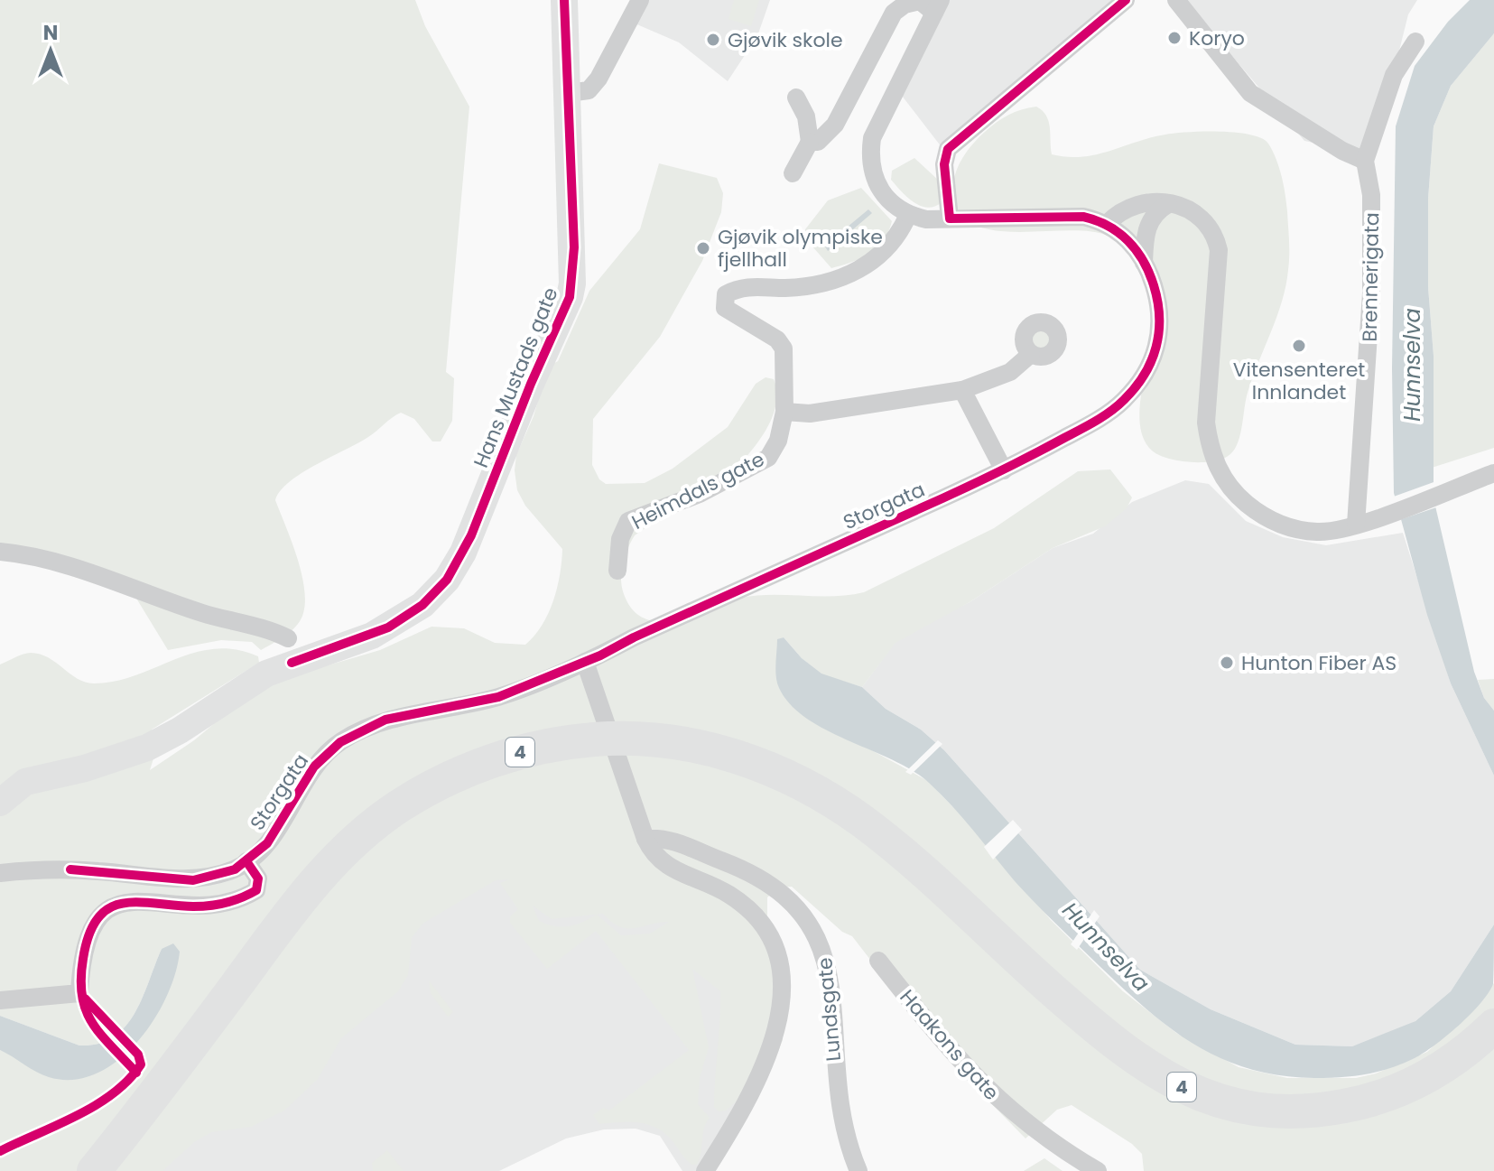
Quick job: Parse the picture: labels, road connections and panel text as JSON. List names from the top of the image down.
{
  "streets": {
    "highway": ["4"],
    "main road": ["Hans Mustads gate"],
    "street": [
      "Brennerigata",
      "Heimdals gate",
      "Storgata",
      "Lundsgate",
      "Haakons gate"
    ]
  },
  "crossings": [
    ["Heimdals gate", "Storgata"]
  ],
  "water": ["Hunnselva"],
  "places": [
    "Koryo",
    "Gjøvik skole",
    "Gjøvik olympiske fjellhall",
    "Vitensenteret Innlandet",
    "Hunton Fiber AS"
  ],
  "north": "top"
}
